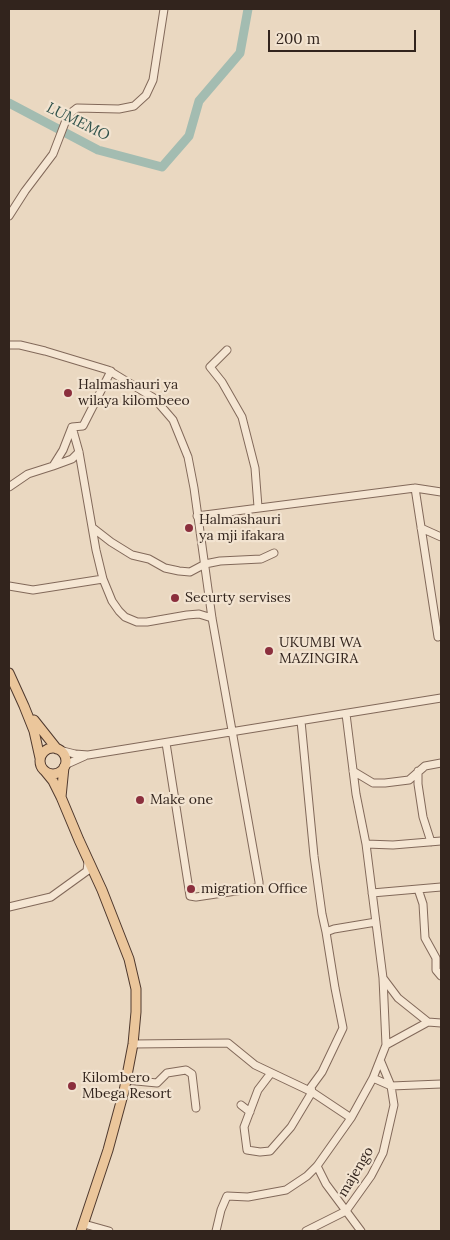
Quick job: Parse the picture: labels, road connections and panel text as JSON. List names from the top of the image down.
{
  "streets": {
    "street": ["majengo"]
  },
  "water": ["LUMEMO"],
  "places": [
    "Halmashauri ya wilaya kilombeeo",
    "Halmashauri ya mji ifakara",
    "Securty servises",
    "UKUMBI WA MAZINGIRA",
    "Make one",
    "migration Office",
    "Kilombero Mbega Resort"
  ],
  "scale_bar": "200 m"
}
